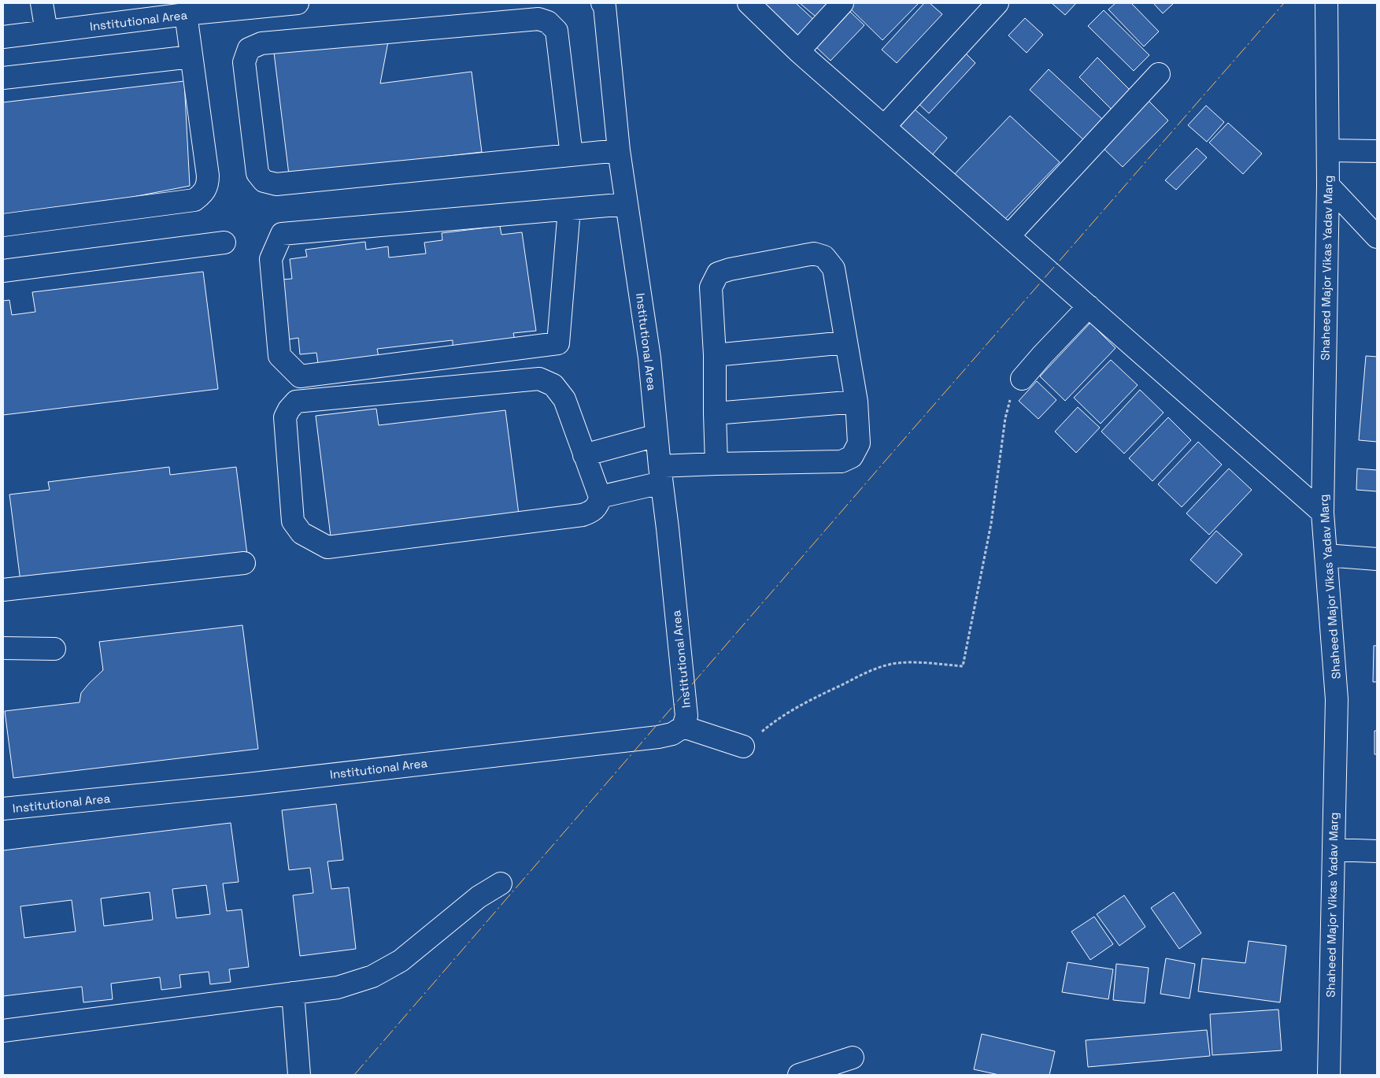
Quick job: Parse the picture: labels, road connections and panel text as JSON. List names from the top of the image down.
{
  "streets": {
    "street": ["Institutional Area", "Shaheed Major Vikas Yadav Marg"]
  }
}
